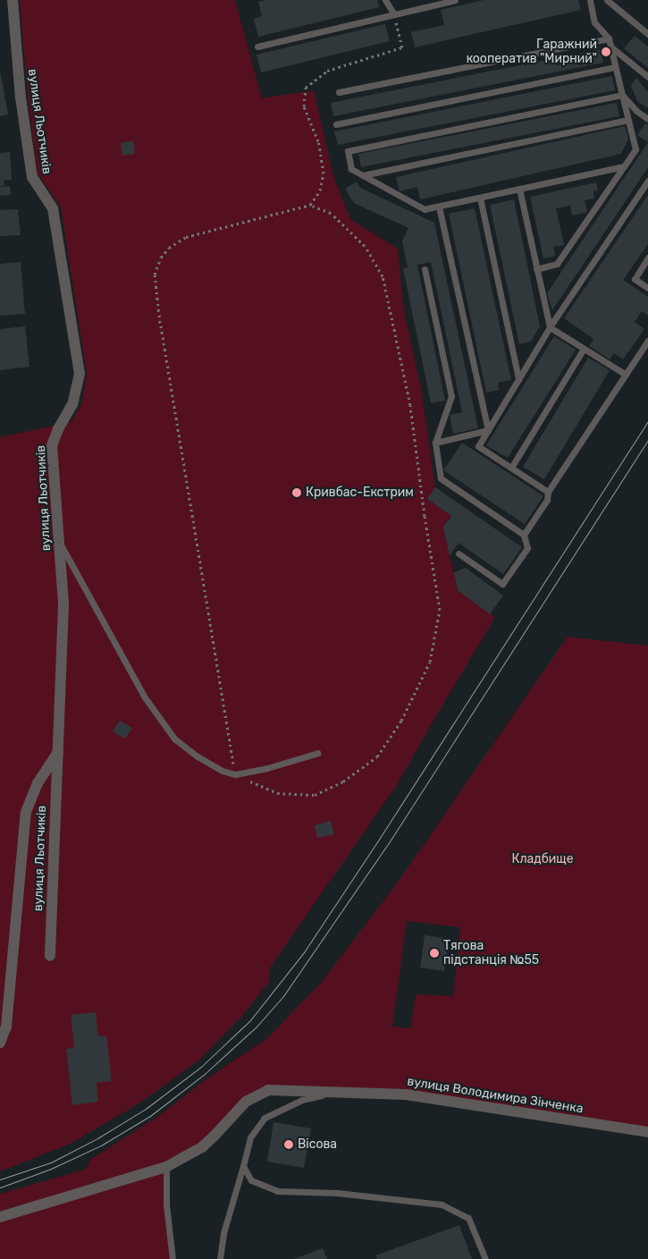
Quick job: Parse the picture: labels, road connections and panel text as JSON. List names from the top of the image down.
{
  "streets": {
    "street": ["вулиця Льотчиків", "вулиця Володимира Зінченка"]
  },
  "parks": ["Кладбище"],
  "places": [
    "Гаражний кооператив \"Мирний\"",
    "Кривбас-Екстрим",
    "Тягова підстанція №55",
    "Вісова"
  ]
}
